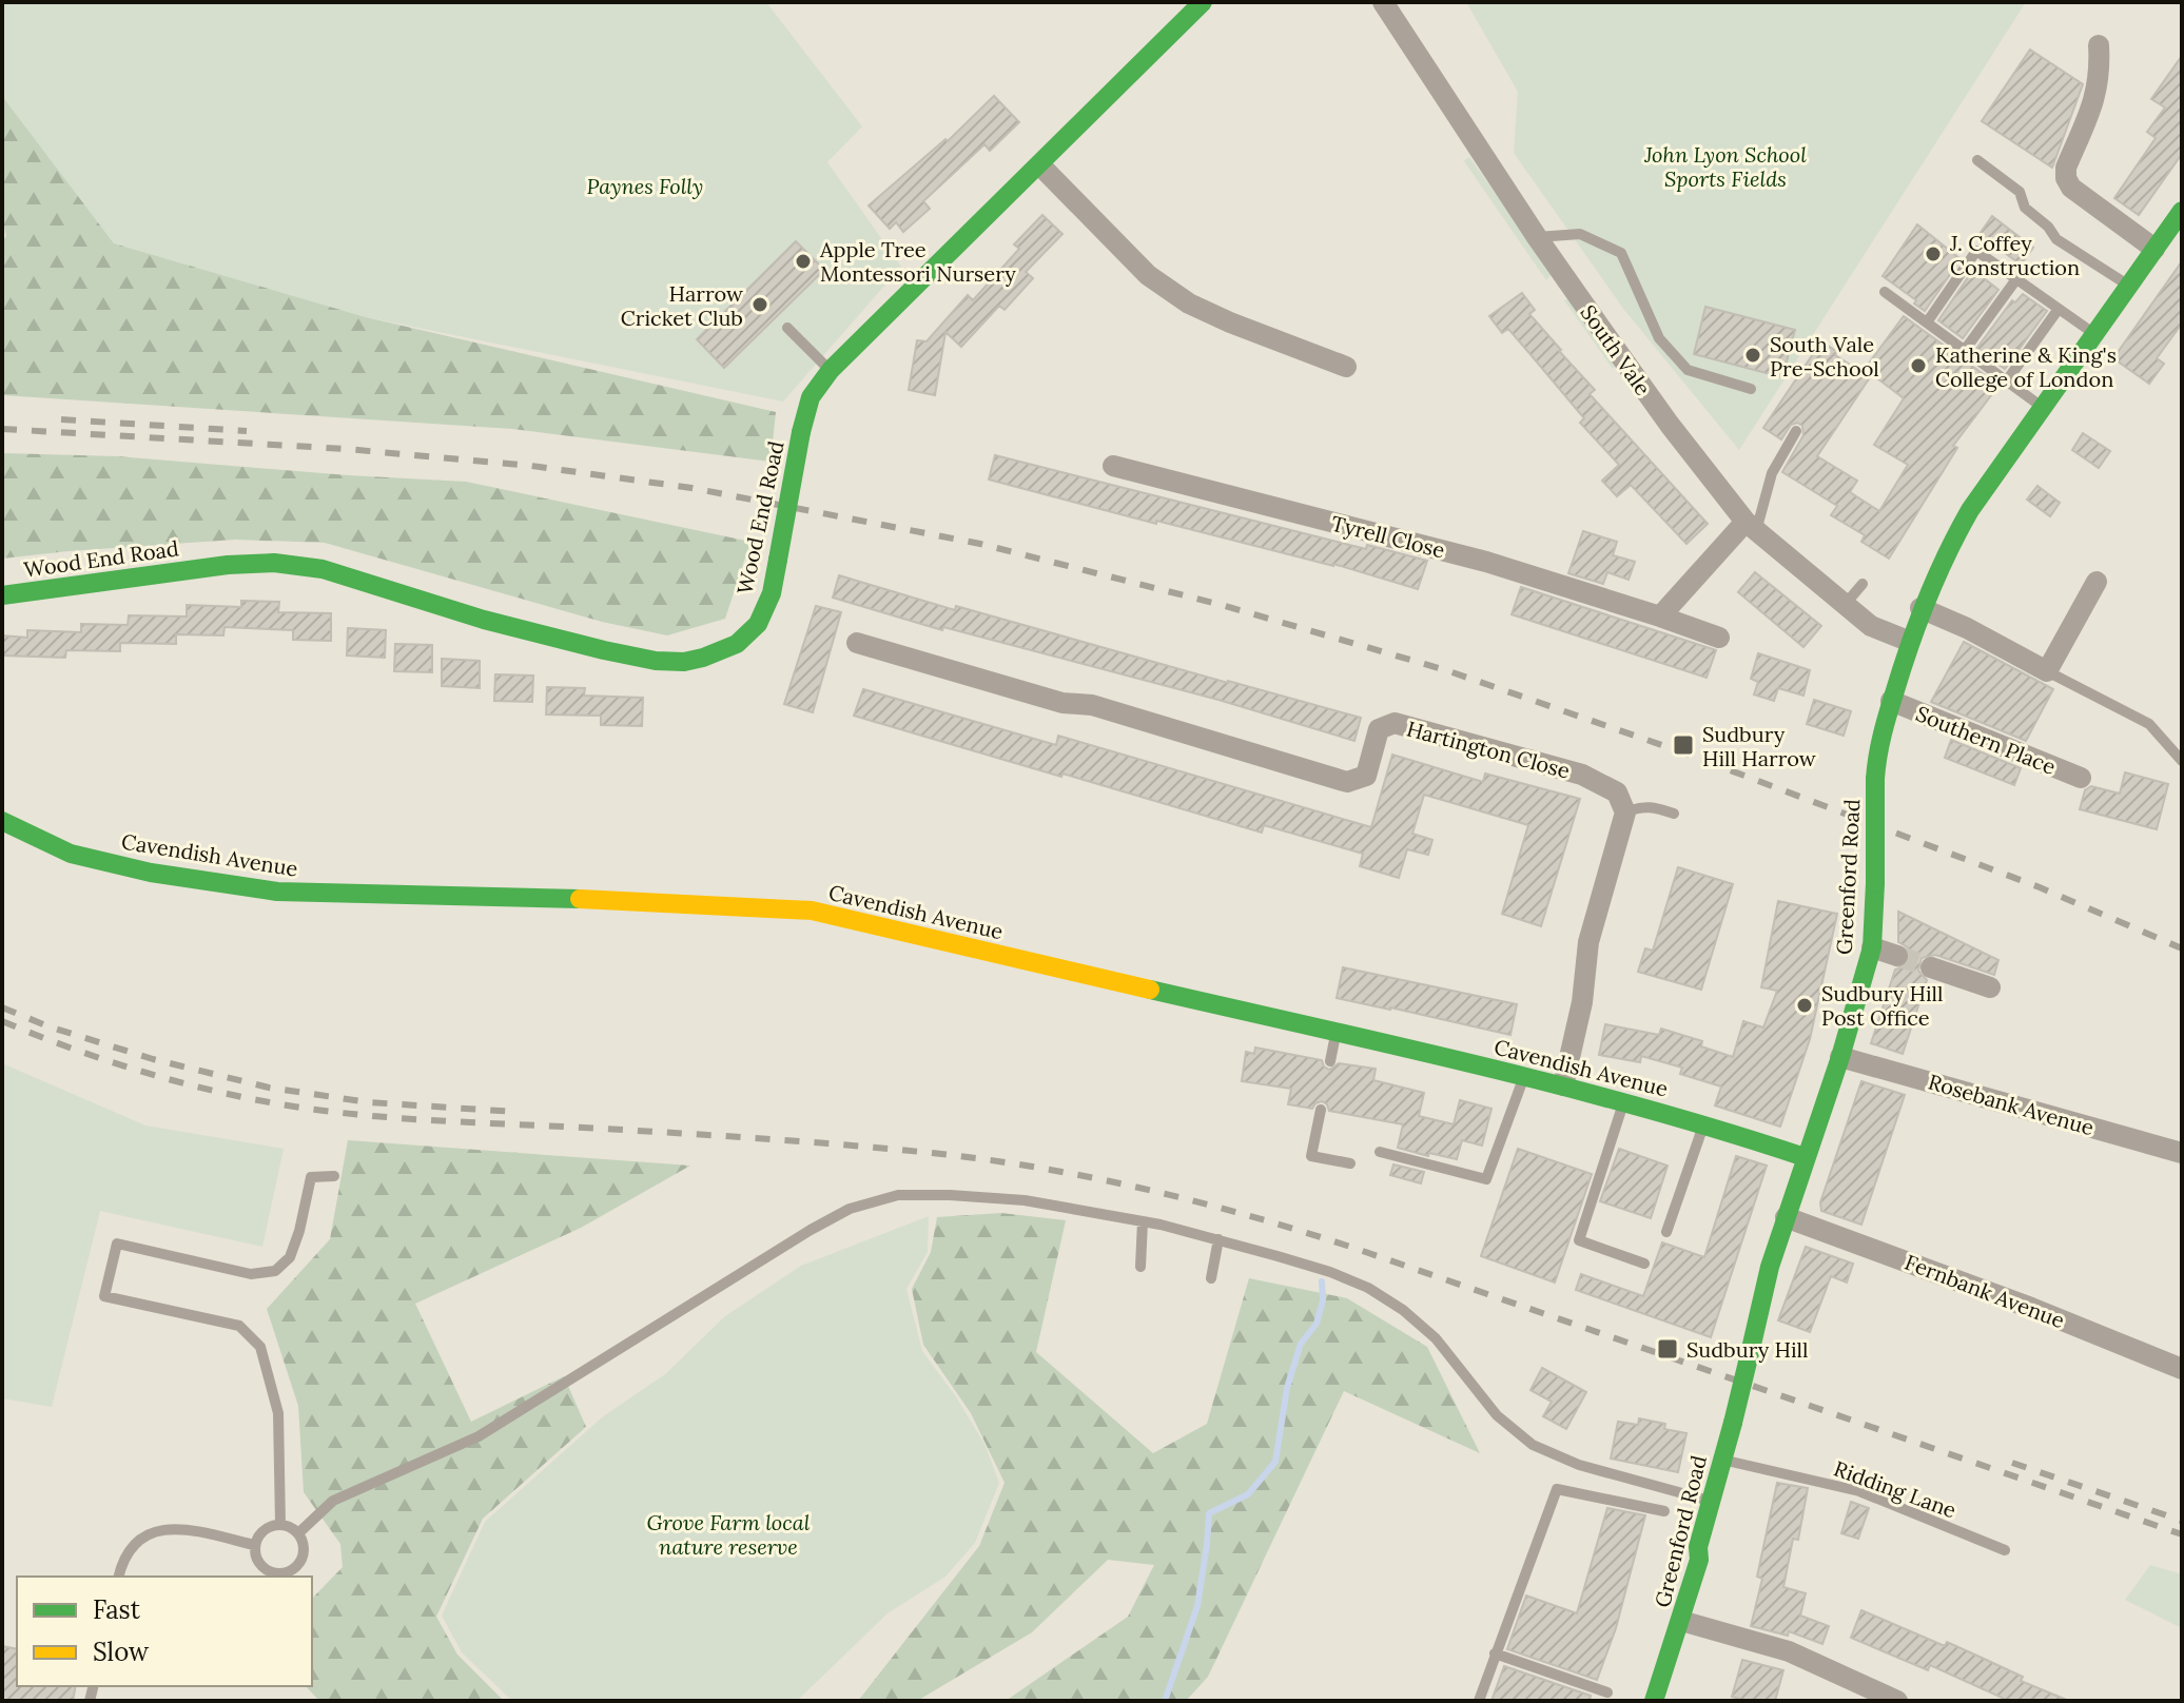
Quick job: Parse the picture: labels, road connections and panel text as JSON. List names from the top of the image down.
{
  "streets": {
    "street": [
      "South Vale",
      "Wood End Road",
      "Tyrell Close",
      "Southern Place",
      "Hartington Close",
      "Cavendish Avenue",
      "Greenford Road",
      "Rosebank Avenue",
      "Fernbank Avenue"
    ],
    "lane": ["Ridding Lane"]
  },
  "crossings": [
    ["South Vale", "Greenford Road"],
    ["Southern Place", "Greenford Road"],
    ["Cavendish Avenue", "Greenford Road"],
    ["Greenford Road", "Rosebank Avenue"],
    ["Greenford Road", "Fernbank Avenue"],
    ["Greenford Road", "Ridding Lane"]
  ],
  "parks": ["John Lyon School Sports Fields", "Paynes Folly", "Grove Farm local nature reserve"],
  "places": {
    "other": [
      "J. Coffey Construction",
      "Apple Tree Montessori Nursery",
      "Harrow Cricket Club",
      "South Vale Pre-School",
      "Katherine & King's College of London",
      "Sudbury Hill Post Office"
    ],
    "transit": ["Sudbury Hill Harrow", "Sudbury Hill"]
  },
  "legend": ["Fast", "Slow"]
}
